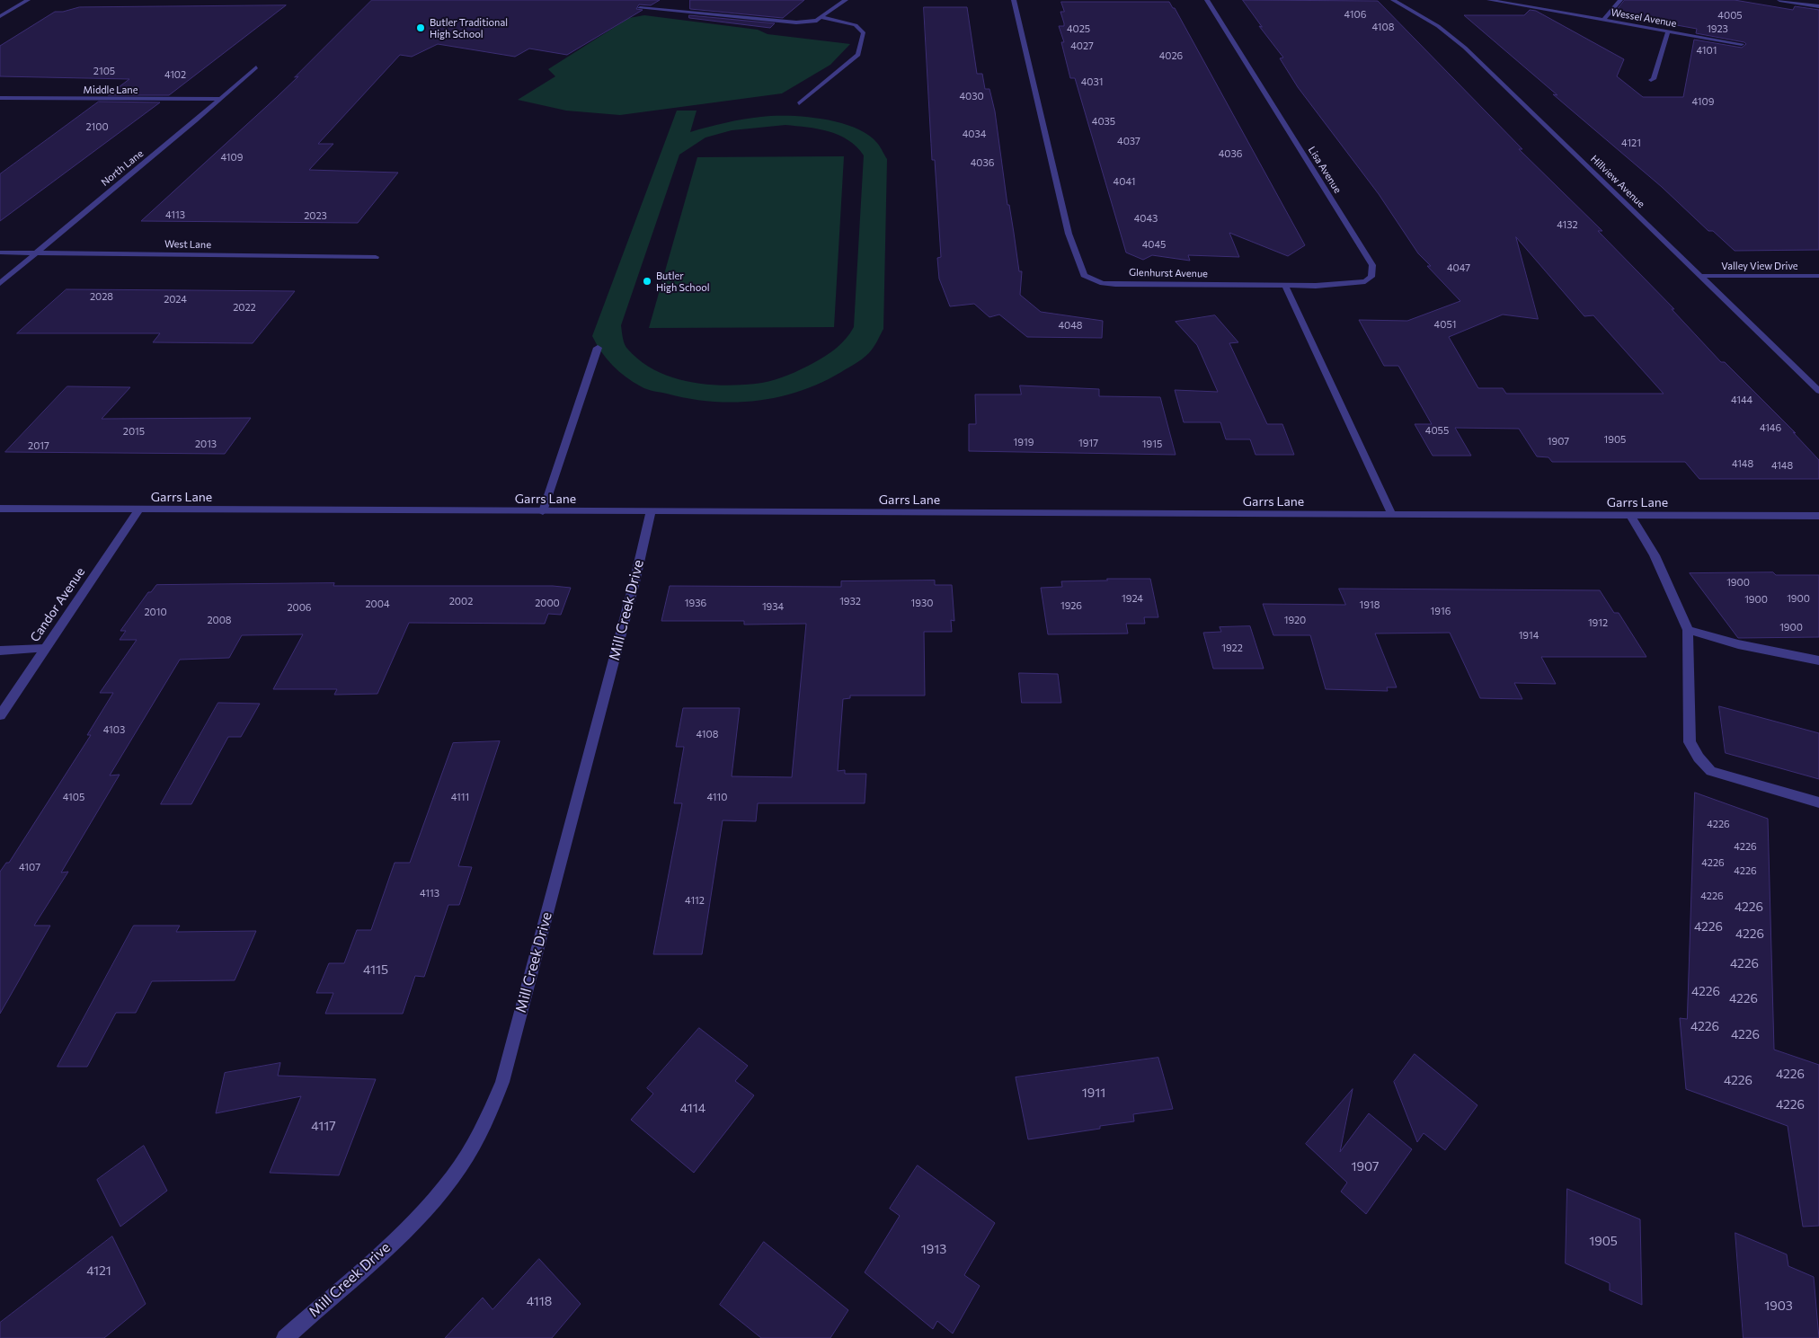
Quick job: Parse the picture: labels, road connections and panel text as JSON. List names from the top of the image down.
{
  "streets": {
    "street": [
      "Wessel Avenue",
      "Middle Lane",
      "North Lane",
      "Lisa Avenue",
      "Hillview Avenue",
      "West Lane",
      "Valley View Drive",
      "Glenhurst Avenue",
      "Garrs Lane",
      "Candor Avenue",
      "Mill Creek Drive"
    ]
  },
  "crossings": [
    ["Middle Lane", "North Lane"],
    ["North Lane", "West Lane"],
    ["Lisa Avenue", "Glenhurst Avenue"],
    ["Hillview Avenue", "Valley View Drive"],
    ["Garrs Lane", "Candor Avenue"],
    ["Garrs Lane", "Mill Creek Drive"]
  ],
  "places": ["Butler Traditional High School", "Butler High School"],
  "house_numbers": [
    "4106",
    "4005",
    "4108",
    "4025",
    "1923",
    "4027",
    "4101",
    "4026",
    "2105",
    "4102",
    "4031",
    "4030",
    "4109",
    "4035",
    "2100",
    "4034",
    "4037",
    "4121",
    "4036",
    "4109",
    "4036",
    "4041",
    "4113",
    "2023",
    "4043",
    "4132",
    "4045",
    "4047",
    "2028",
    "2024",
    "2022",
    "4051",
    "4048",
    "4144",
    "4146",
    "4055",
    "2015",
    "1905",
    "1907",
    "1919",
    "1917",
    "2013",
    "1915",
    "2017",
    "4148",
    "4148",
    "1900",
    "1924",
    "1900",
    "1900",
    "2002",
    "1932",
    "2000",
    "1936",
    "1930",
    "2004",
    "1918",
    "1926",
    "1934",
    "2006",
    "1916",
    "2010",
    "2008",
    "1920",
    "1912",
    "1900",
    "1914",
    "1922",
    "4103",
    "4108",
    "4105",
    "4111",
    "4110",
    "4226",
    "4226",
    "4226",
    "4107",
    "4226",
    "4113",
    "4226",
    "4112",
    "4226",
    "4226",
    "4226",
    "4226",
    "4115",
    "4226",
    "4226",
    "4226",
    "4226",
    "4226",
    "4226",
    "1911",
    "4226",
    "4114",
    "4117",
    "1907",
    "1905",
    "1913",
    "4121",
    "4118",
    "1903"
  ]
}
